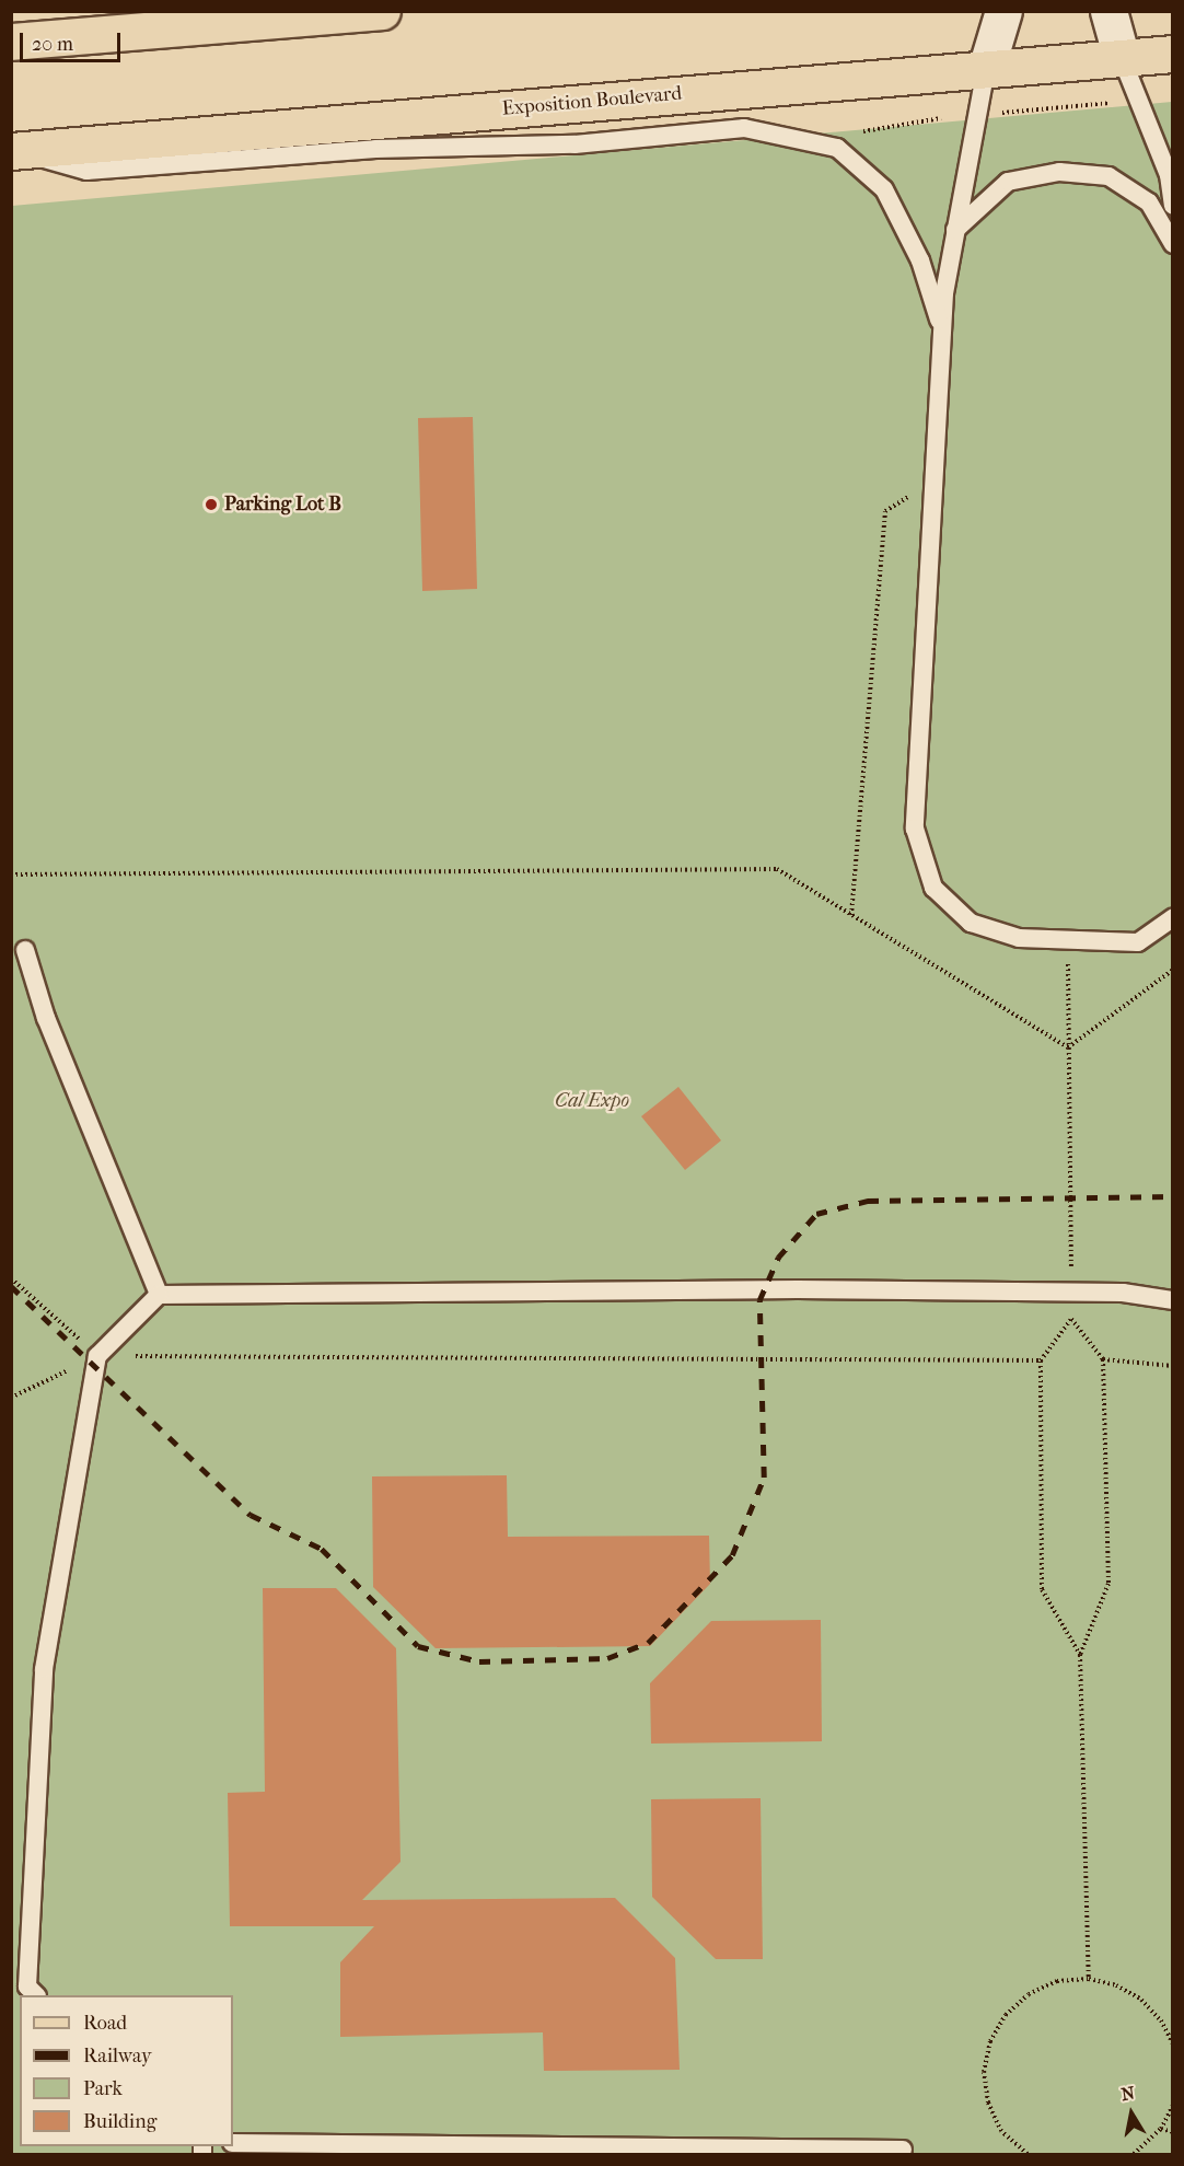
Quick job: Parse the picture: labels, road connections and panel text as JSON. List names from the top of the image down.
{
  "streets": {
    "main road": ["Exposition Boulevard"]
  },
  "parks": ["Cal Expo"],
  "places": ["Parking Lot B"],
  "legend": [
    "Road",
    "Railway",
    "Park",
    "Building"
  ],
  "scale_bar": "20 m",
  "north": "top"
}
